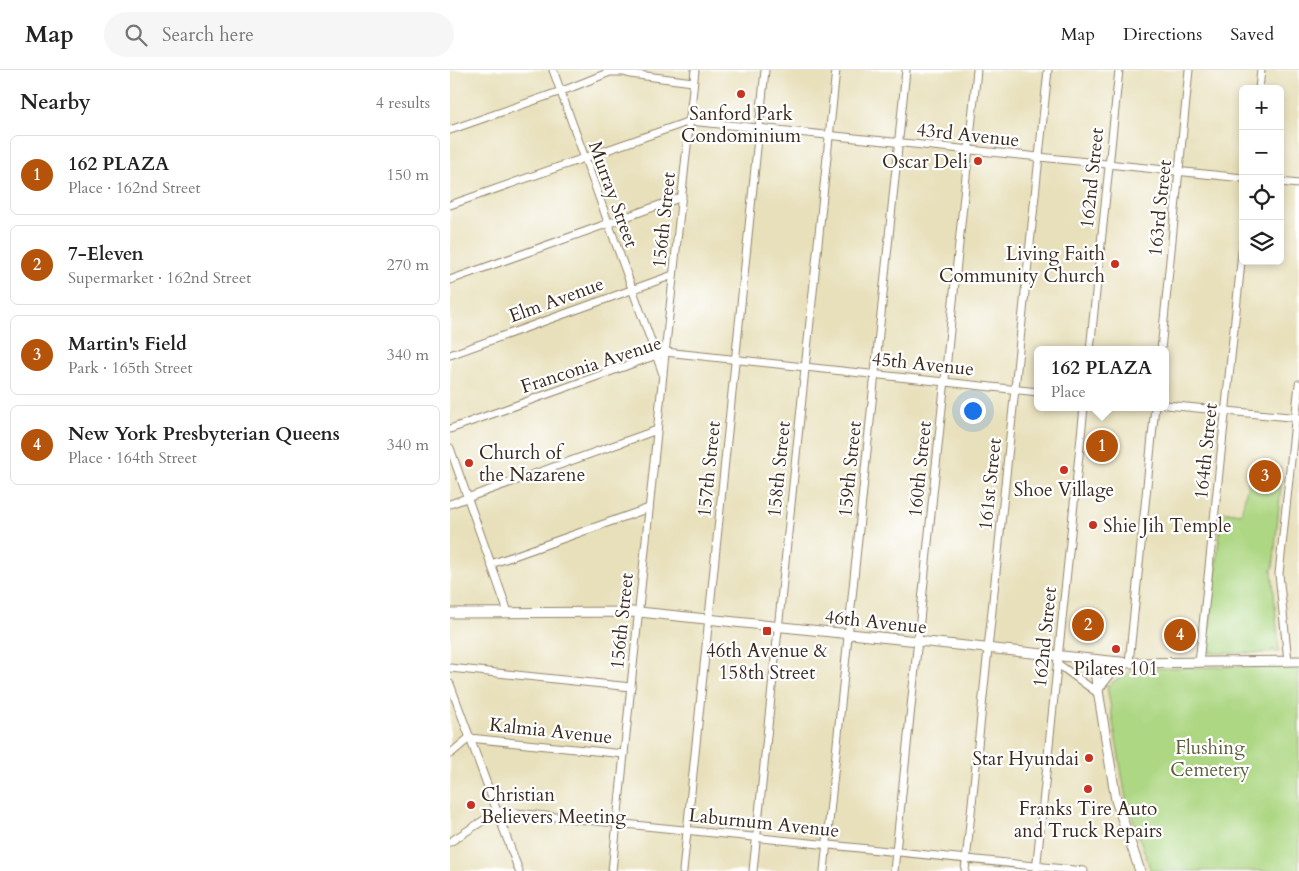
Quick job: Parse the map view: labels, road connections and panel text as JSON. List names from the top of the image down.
{
  "streets": {
    "street": [
      "43rd Avenue",
      "162nd Street",
      "Murray Street",
      "163rd Street",
      "156th Street",
      "Elm Avenue",
      "45th Avenue",
      "Franconia Avenue",
      "164th Street",
      "157th Street",
      "158th Street",
      "159th Street",
      "160th Street",
      "161st Street",
      "46th Avenue",
      "Kalmia Avenue",
      "Laburnum Avenue"
    ]
  },
  "crossings": [
    ["43rd Avenue", "162nd Street"],
    ["43rd Avenue", "163rd Street"],
    ["43rd Avenue", "156th Street"],
    ["43rd Avenue", "157th Street"],
    ["43rd Avenue", "158th Street"],
    ["43rd Avenue", "159th Street"],
    ["43rd Avenue", "160th Street"],
    ["43rd Avenue", "161st Street"],
    ["162nd Street", "46th Avenue"],
    ["162nd Street", "Laburnum Avenue"],
    ["Murray Street", "156th Street"],
    ["Murray Street", "Elm Avenue"],
    ["Murray Street", "Franconia Avenue"],
    ["156th Street", "Elm Avenue"],
    ["156th Street", "Franconia Avenue"],
    ["156th Street", "46th Avenue"],
    ["156th Street", "Kalmia Avenue"],
    ["156th Street", "Laburnum Avenue"],
    ["45th Avenue", "Franconia Avenue"],
    ["45th Avenue", "158th Street"],
    ["45th Avenue", "159th Street"],
    ["45th Avenue", "160th Street"],
    ["45th Avenue", "161st Street"],
    ["Franconia Avenue", "157th Street"],
    ["Franconia Avenue", "158th Street"],
    ["164th Street", "46th Avenue"],
    ["157th Street", "46th Avenue"],
    ["157th Street", "Laburnum Avenue"],
    ["158th Street", "46th Avenue"],
    ["158th Street", "Laburnum Avenue"],
    ["159th Street", "46th Avenue"],
    ["159th Street", "Laburnum Avenue"],
    ["160th Street", "46th Avenue"],
    ["160th Street", "Laburnum Avenue"],
    ["161st Street", "46th Avenue"],
    ["161st Street", "Laburnum Avenue"]
  ],
  "parks": ["Flushing Cemetery"],
  "places": {
    "other": [
      "Sanford Park Condominium",
      "Oscar Deli",
      "Living Faith Community Church",
      "Church of the Nazarene",
      "Shoe Village",
      "Shie Jih Temple",
      "Pilates 101",
      "Star Hyundai",
      "Franks Tire Auto and Truck Repairs",
      "Christian Believers Meeting"
    ],
    "transit": ["46th Avenue & 158th Street"]
  },
  "page": {
    "header": "Map",
    "search": "Search here",
    "nav": ["Map", "Directions", "Saved"],
    "heading": ["Nearby", "4 results"],
    "map_buttons": ["+", "−"],
    "list": [
      {
        "mark": "1",
        "name": "162 PLAZA",
        "note": "Place · 162nd Street",
        "value": "150 m"
      },
      {
        "mark": "2",
        "name": "7-Eleven",
        "note": "Supermarket · 162nd Street",
        "value": "270 m"
      },
      {
        "mark": "3",
        "name": "Martin's Field",
        "note": "Park · 165th Street",
        "value": "340 m"
      },
      {
        "mark": "4",
        "name": "New York Presbyterian Queens",
        "note": "Place · 164th Street",
        "value": "340 m"
      }
    ],
    "popup": ["162 PLAZA", "Place"],
    "pins": [
      "1",
      "3",
      "2",
      "4"
    ]
  }
}
